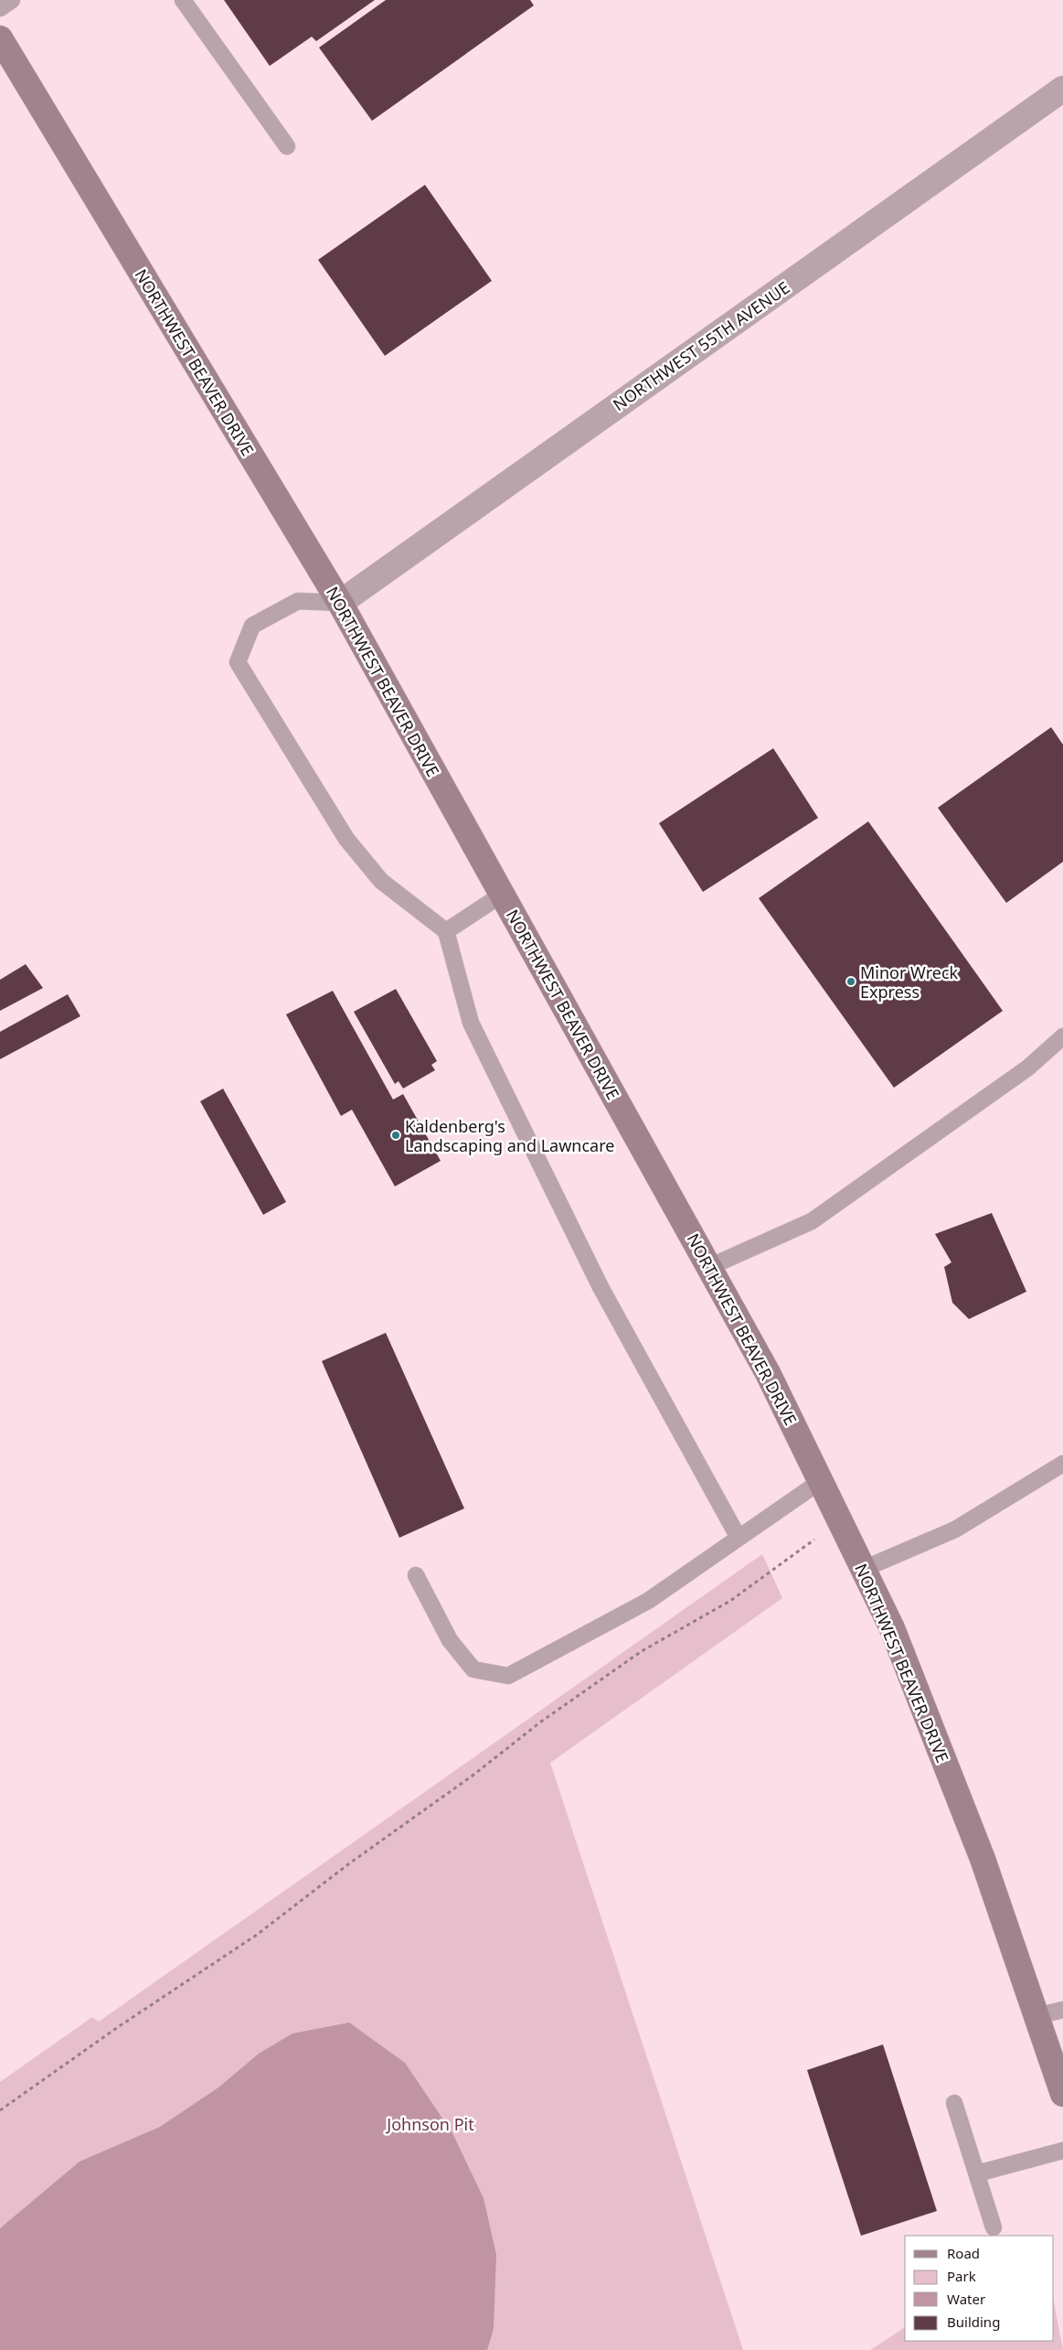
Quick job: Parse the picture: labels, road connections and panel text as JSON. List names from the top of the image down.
{
  "streets": {
    "main road": ["NORTHWEST BEAVER DRIVE"],
    "street": ["NORTHWEST 55TH AVENUE"]
  },
  "crossings": [
    ["NORTHWEST 55TH AVENUE", "NORTHWEST BEAVER DRIVE"]
  ],
  "parks": ["Johnson Pit"],
  "places": ["Minor Wreck Express", "Kaldenberg's Landscaping and Lawncare"],
  "legend": [
    "Road",
    "Park",
    "Water",
    "Building"
  ]
}
